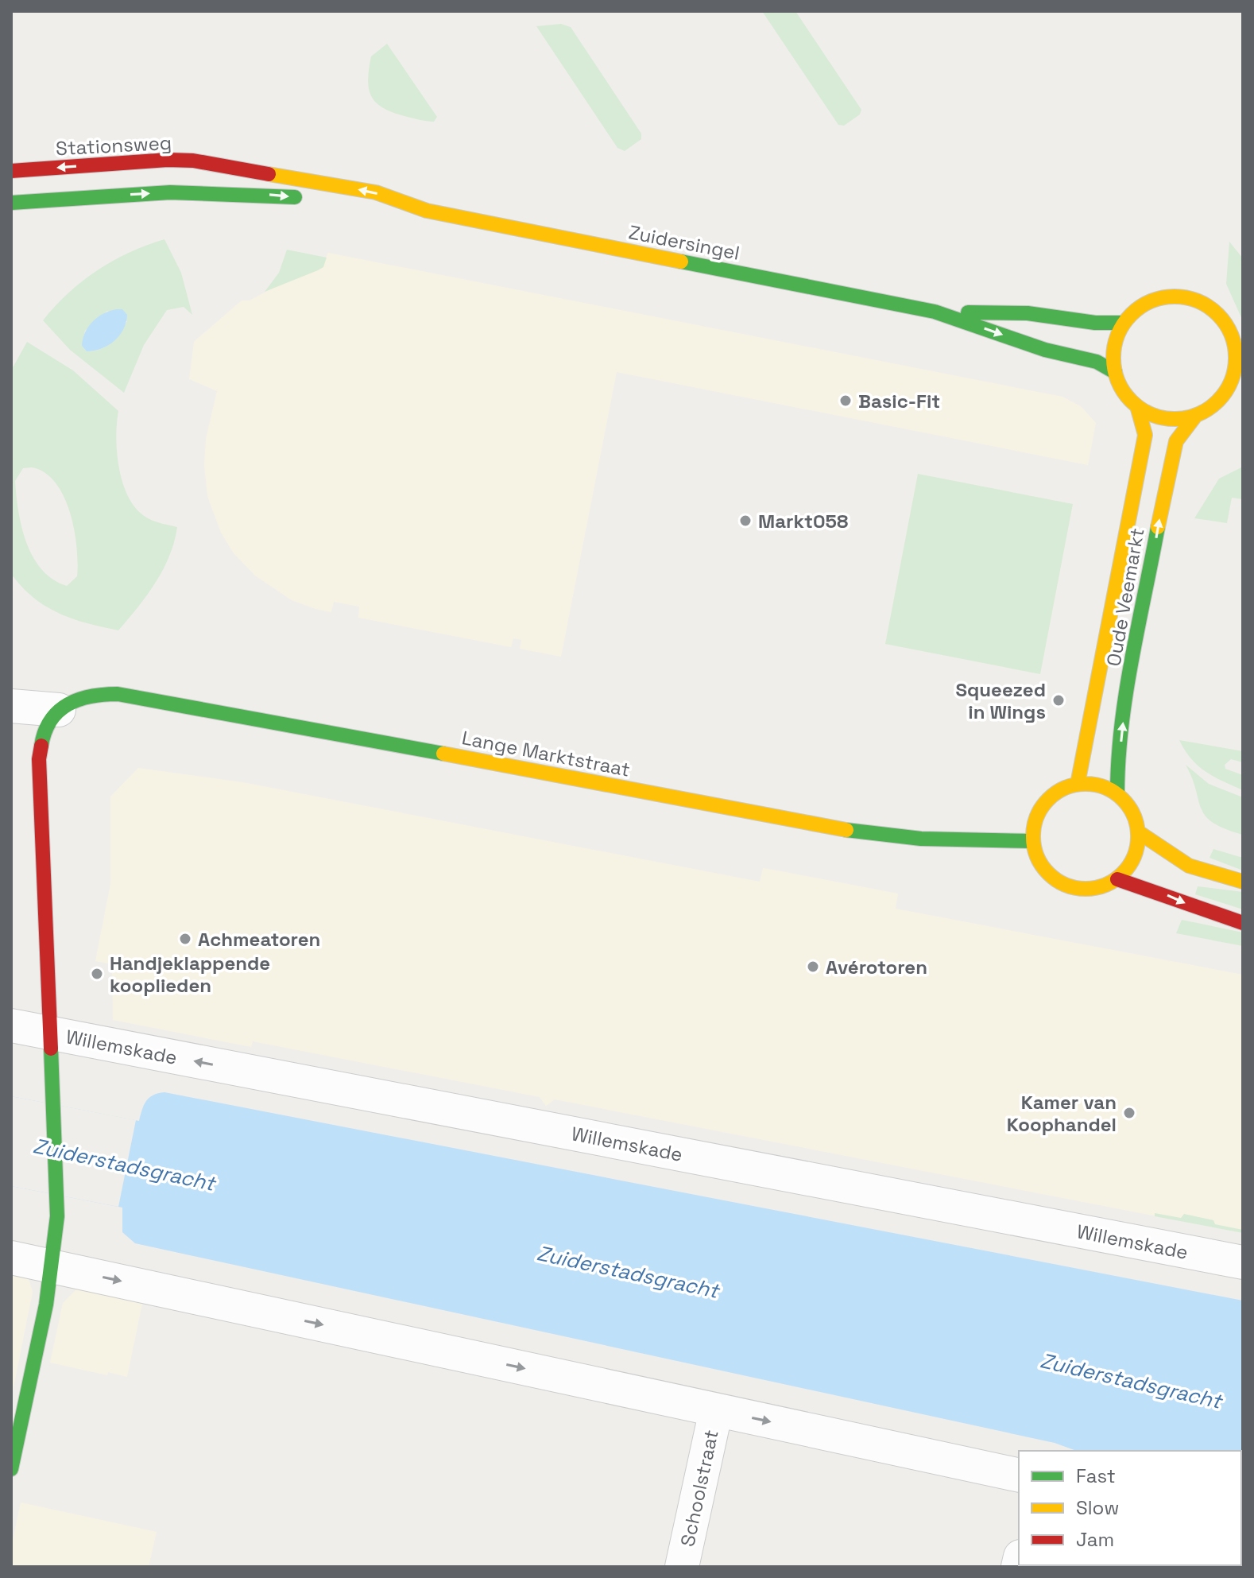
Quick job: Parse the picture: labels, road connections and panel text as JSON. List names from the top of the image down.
{
  "streets": {
    "main road": [
      "Stationsweg",
      "Zuidersingel",
      "Oude Veemarkt",
      "Lange Marktstraat"
    ],
    "street": ["Willemskade", "Schoolstraat"]
  },
  "crossings": [
    ["Stationsweg", "Zuidersingel"],
    ["Zuidersingel", "Oude Veemarkt"],
    ["Oude Veemarkt", "Lange Marktstraat"]
  ],
  "water": ["Zuiderstadsgracht"],
  "places": [
    "Basic-Fit",
    "Markt058",
    "Squeezed in Wings",
    "Achmeatoren",
    "Avérotoren",
    "Handjeklappende kooplieden",
    "Kamer van Koophandel"
  ],
  "legend": ["Fast", "Slow", "Jam"]
}
